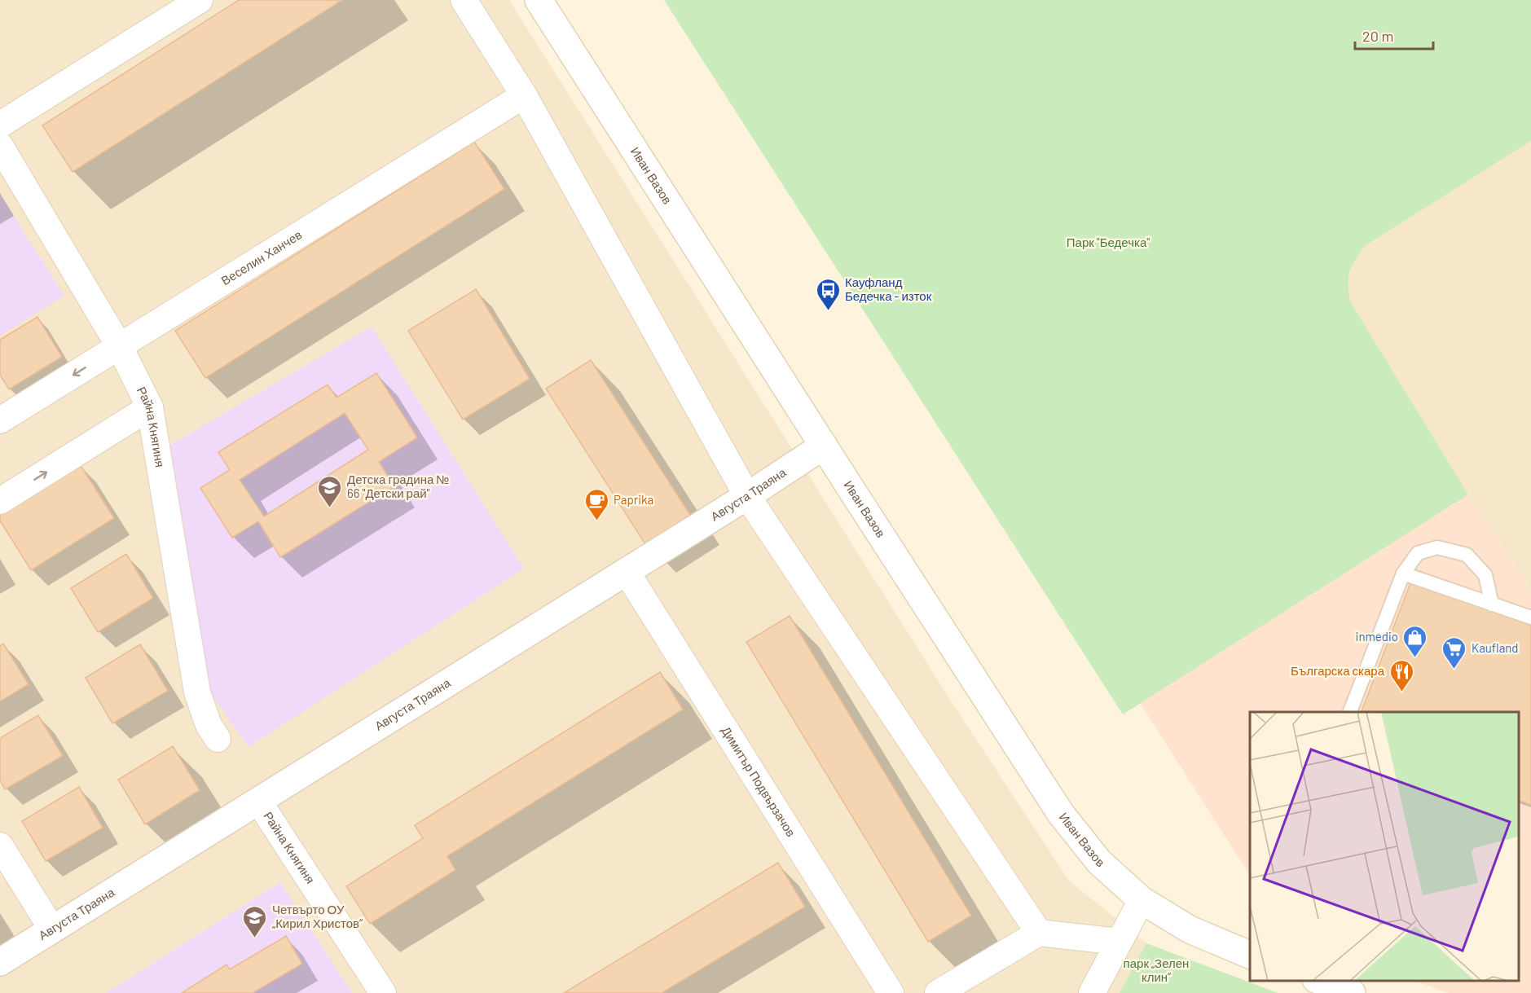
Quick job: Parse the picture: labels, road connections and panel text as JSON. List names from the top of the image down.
{
  "streets": {
    "main road": ["Иван Вазов", "Августа Траяна"],
    "street": ["Веселин Ханчев", "Райна Княгиня", "Димитър Подвързачов"]
  },
  "crossings": [
    ["Иван Вазов", "Августа Траяна"],
    ["Веселин Ханчев", "Райна Княгиня"],
    ["Райна Княгиня", "Августа Траяна"],
    ["Августа Траяна", "Димитър Подвързачов"]
  ],
  "parks": ["Парк \"Бедечка\"", "парк „Зелен клин“"],
  "places": {
    "bus stop": ["Кауфланд Бедечка - изток"],
    "school or university": ["Детска градина № 66 \"Детски рай\"", "Четвърто ОУ „Кирил Христов“"],
    "cafe": ["Paprika"],
    "shop": ["inmedio"],
    "supermarket": ["Kaufland"],
    "restaurant": ["Българска скара"]
  },
  "scale_bar": "20 m"
}
